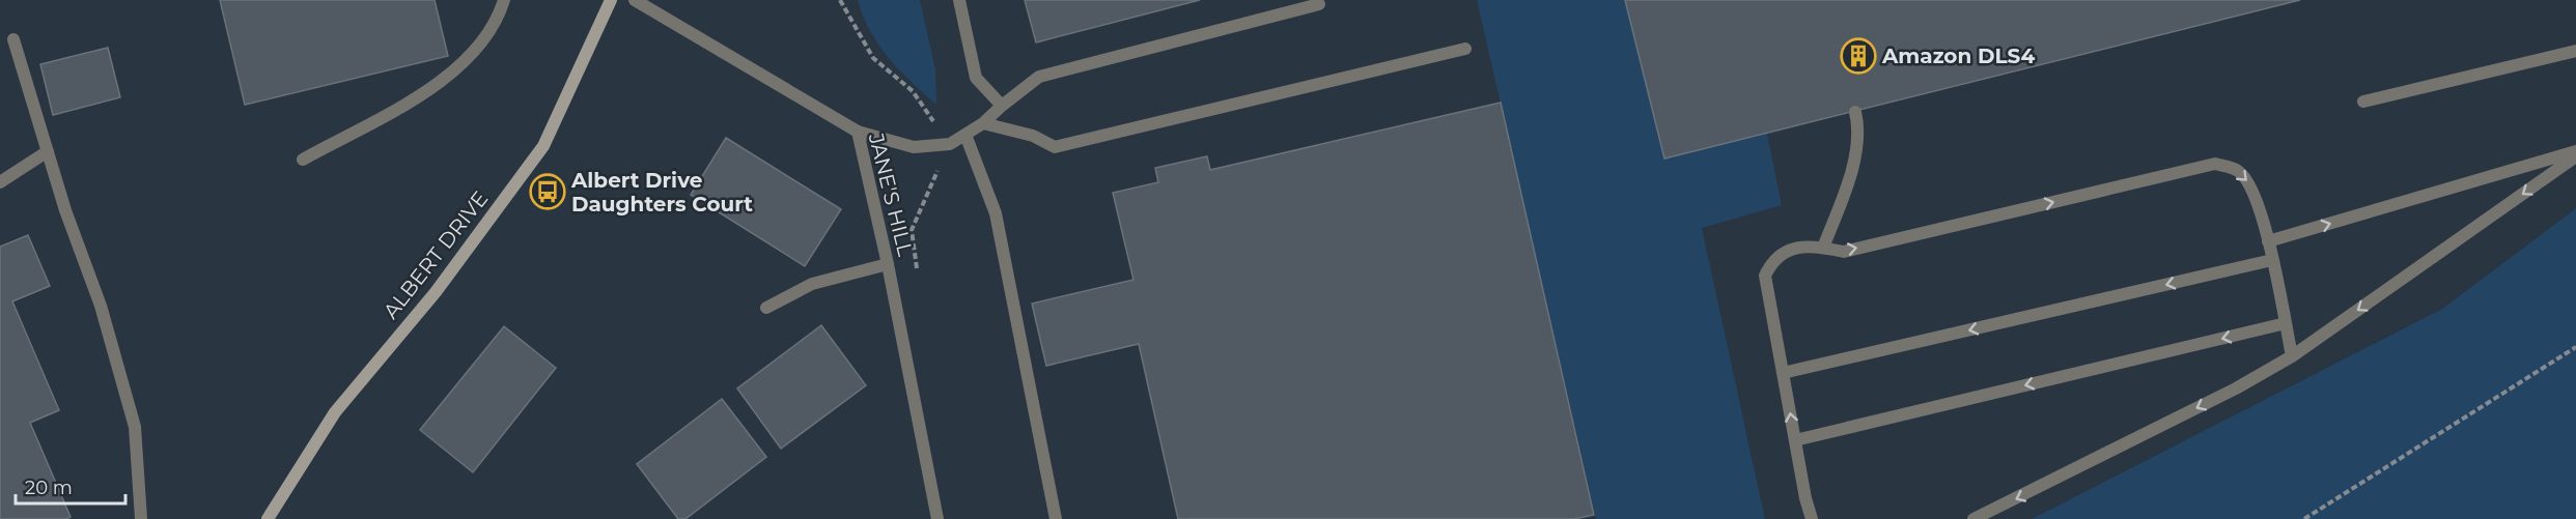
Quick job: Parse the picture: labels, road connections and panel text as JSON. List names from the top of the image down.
{
  "streets": {
    "street": ["JANE'S HILL", "ALBERT DRIVE"]
  },
  "places": {
    "building": ["Amazon DLS4"],
    "bus stop": ["Albert Drive Daughters Court"]
  },
  "scale_bar": "20 m"
}
